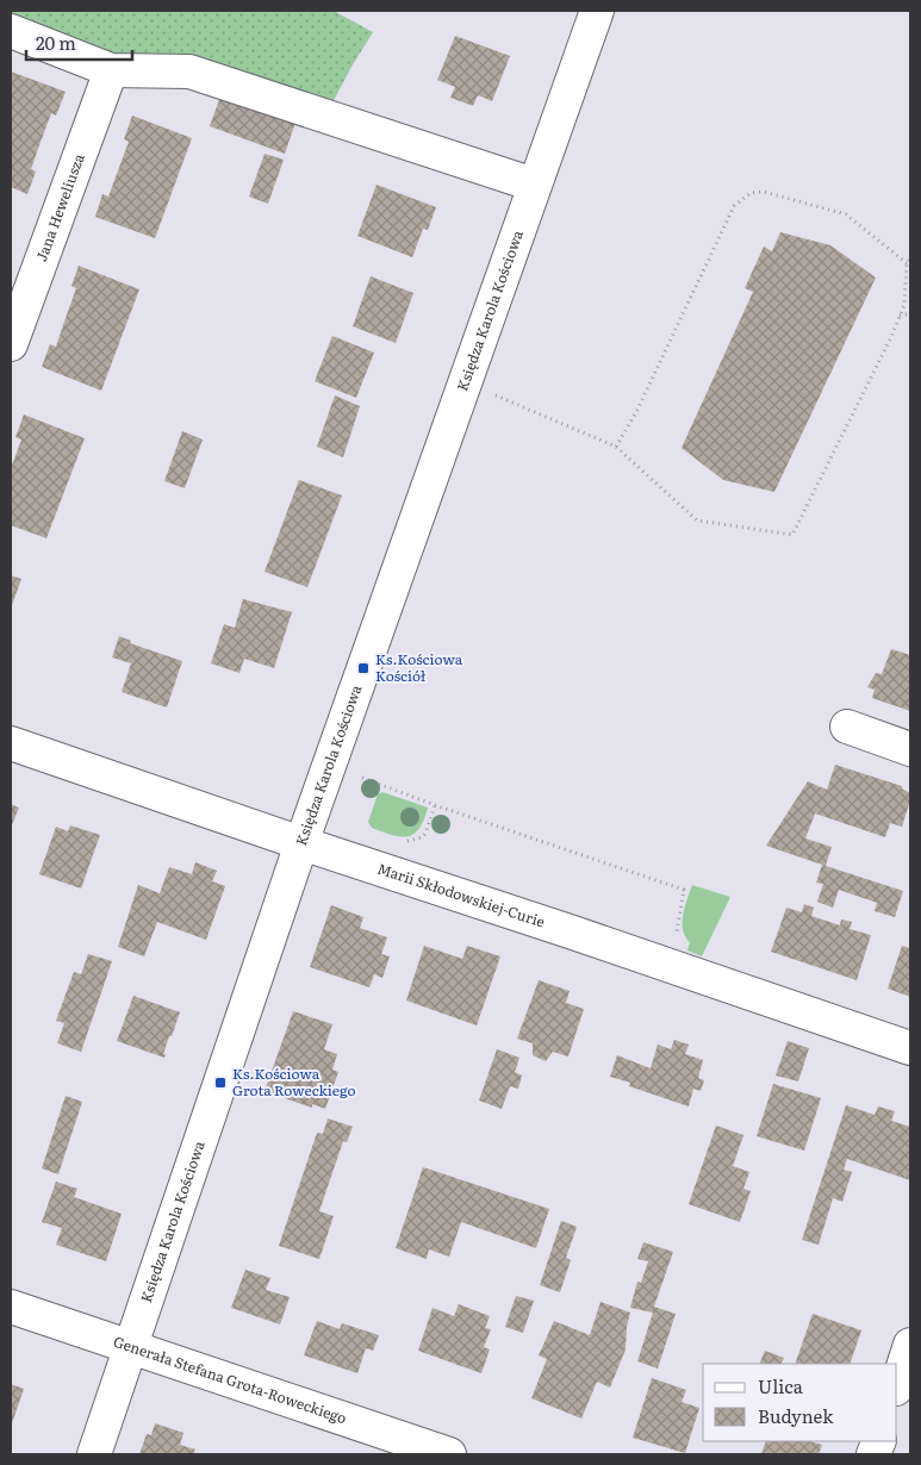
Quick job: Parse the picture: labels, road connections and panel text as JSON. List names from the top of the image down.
{
  "streets": {
    "street": [
      "Jana Heweliusza",
      "Księdza Karola Kościowa",
      "Marii Skłodowskiej-Curie",
      "Generała Stefana Grota-Roweckiego"
    ]
  },
  "crossings": [
    ["Księdza Karola Kościowa", "Marii Skłodowskiej-Curie"],
    ["Księdza Karola Kościowa", "Generała Stefana Grota-Roweckiego"]
  ],
  "places": {
    "transit": ["Ks.Kościowa Kościół", "Ks.Kościowa Grota Roweckiego"]
  },
  "legend": ["Ulica", "Budynek"],
  "scale_bar": "20 m"
}
